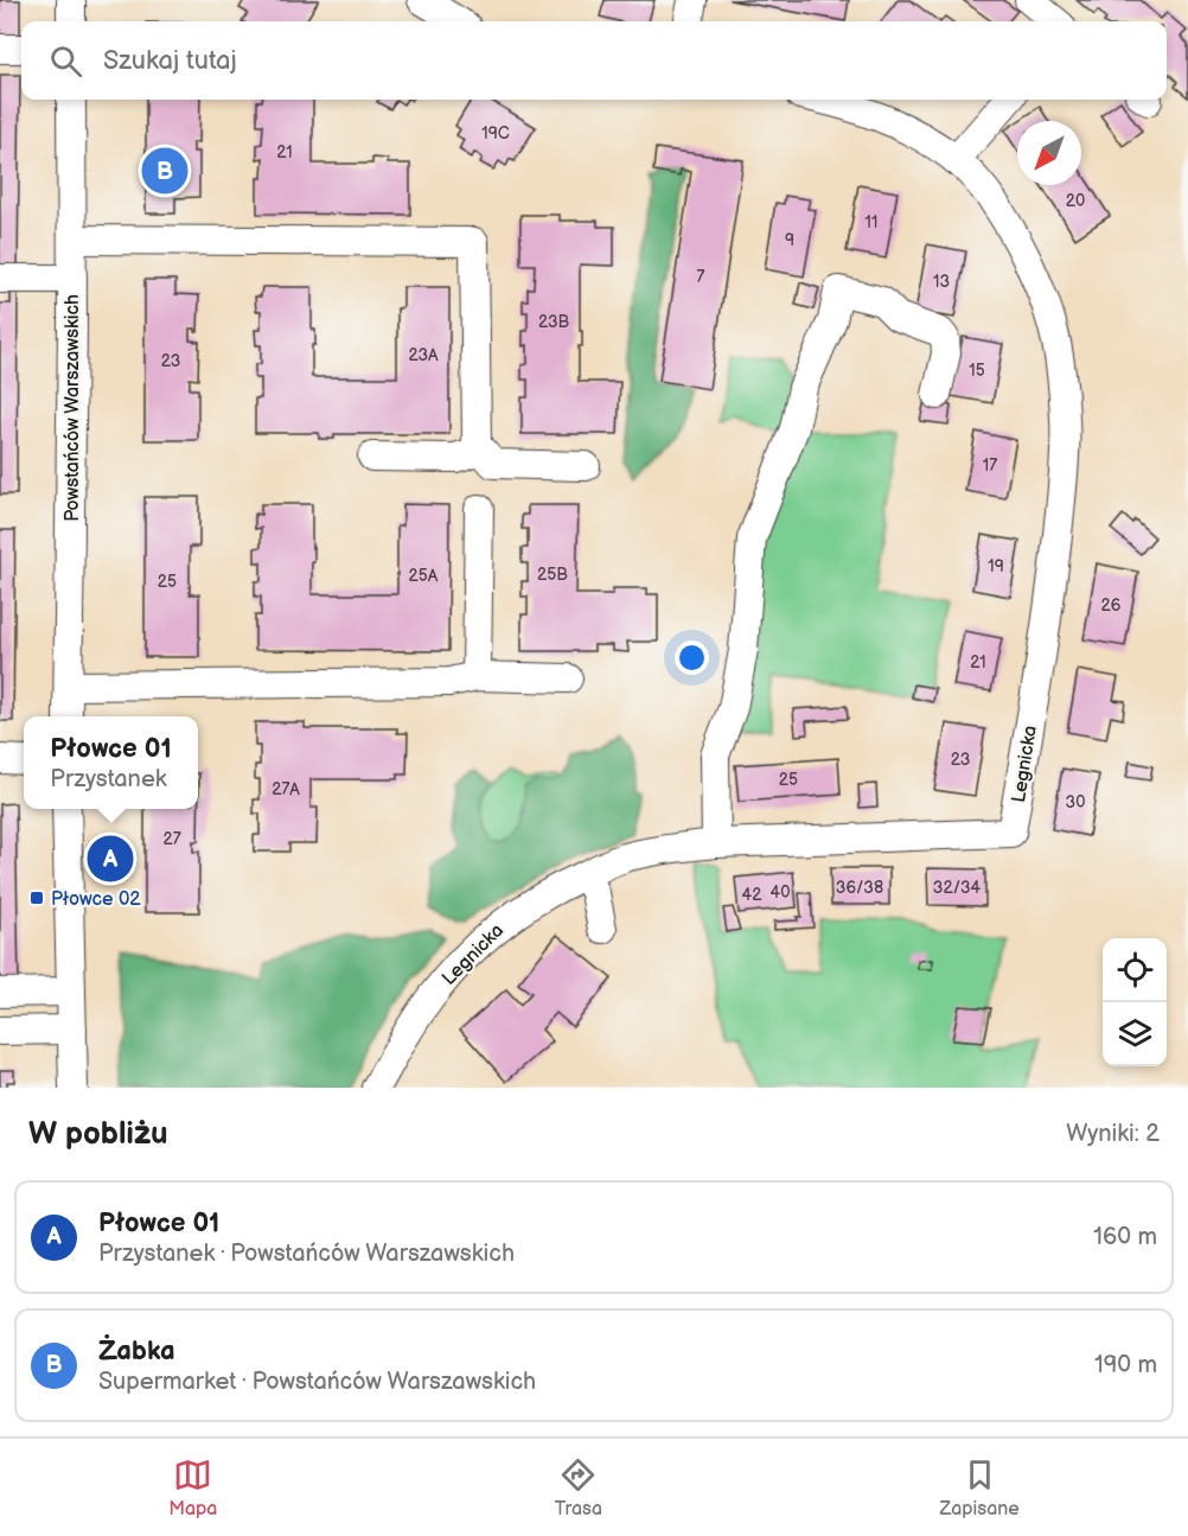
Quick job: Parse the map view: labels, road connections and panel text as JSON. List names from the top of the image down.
{
  "streets": {
    "street": ["Powstańców Warszawskich", "Legnicka"]
  },
  "places": {
    "transit": ["Płowce 02"]
  },
  "house_numbers": [
    "19C",
    "21",
    "20",
    "11",
    "9",
    "7",
    "13",
    "23B",
    "23A",
    "23",
    "15",
    "17",
    "19",
    "25B",
    "25A",
    "25",
    "26",
    "21",
    "23",
    "25",
    "27A",
    "30",
    "27",
    "36/38",
    "32/34",
    "40",
    "42"
  ],
  "north": "bottom left",
  "page": {
    "search": "Szukaj tutaj",
    "pins": ["B", "A"],
    "popup": ["Płowce 01", "Przystanek"],
    "heading": ["W pobliżu", "Wyniki: 2"],
    "list": [
      {
        "mark": "A",
        "name": "Płowce 01",
        "note": "Przystanek · Powstańców Warszawskich",
        "value": "160 m"
      },
      {
        "mark": "B",
        "name": "Żabka",
        "note": "Supermarket · Powstańców Warszawskich",
        "value": "190 m"
      }
    ],
    "nav": ["Mapa", "Trasa", "Zapisane"]
  }
}
